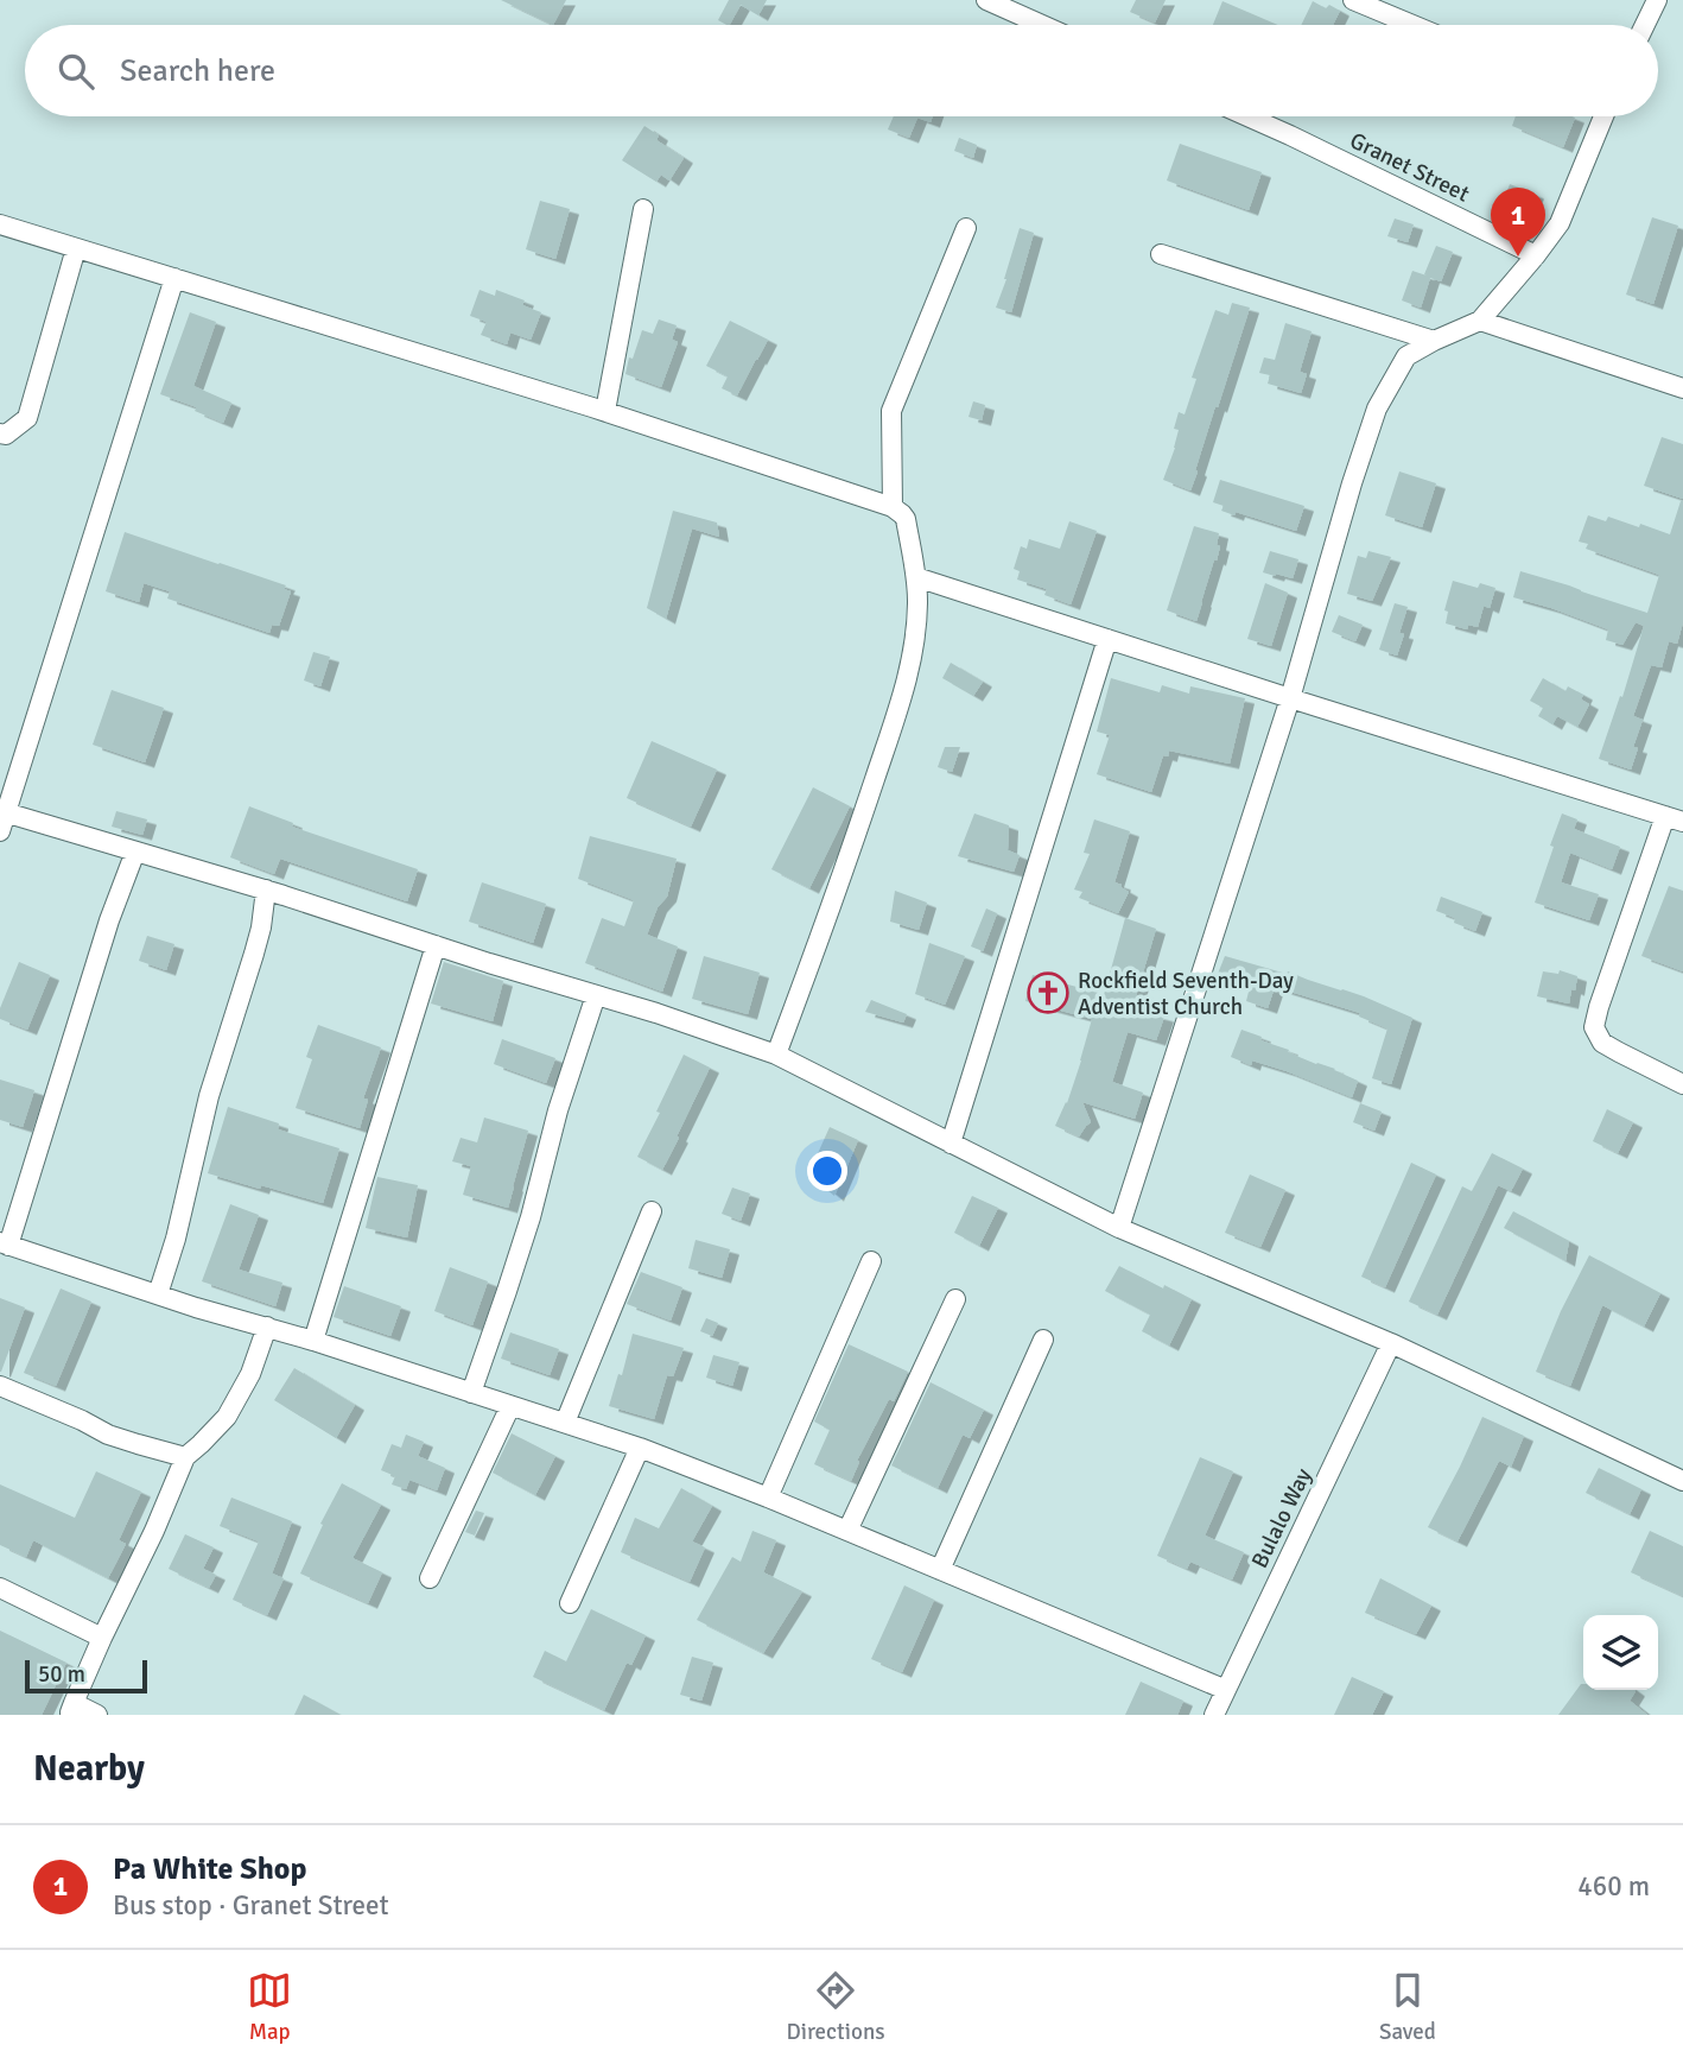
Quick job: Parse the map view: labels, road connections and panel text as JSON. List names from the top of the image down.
{
  "streets": {
    "street": ["Granet Street", "Bulalo Way"]
  },
  "places": {
    "church": ["Rockfield Seventh-Day Adventist Church"]
  },
  "scale_bar": "50 m",
  "page": {
    "search": "Search here",
    "pins": "1",
    "scale": "50 m",
    "heading": "Nearby",
    "list": [
      {
        "mark": "1",
        "name": "Pa White Shop",
        "note": "Bus stop · Granet Street",
        "value": "460 m"
      }
    ],
    "nav": ["Map", "Directions", "Saved"]
  }
}
